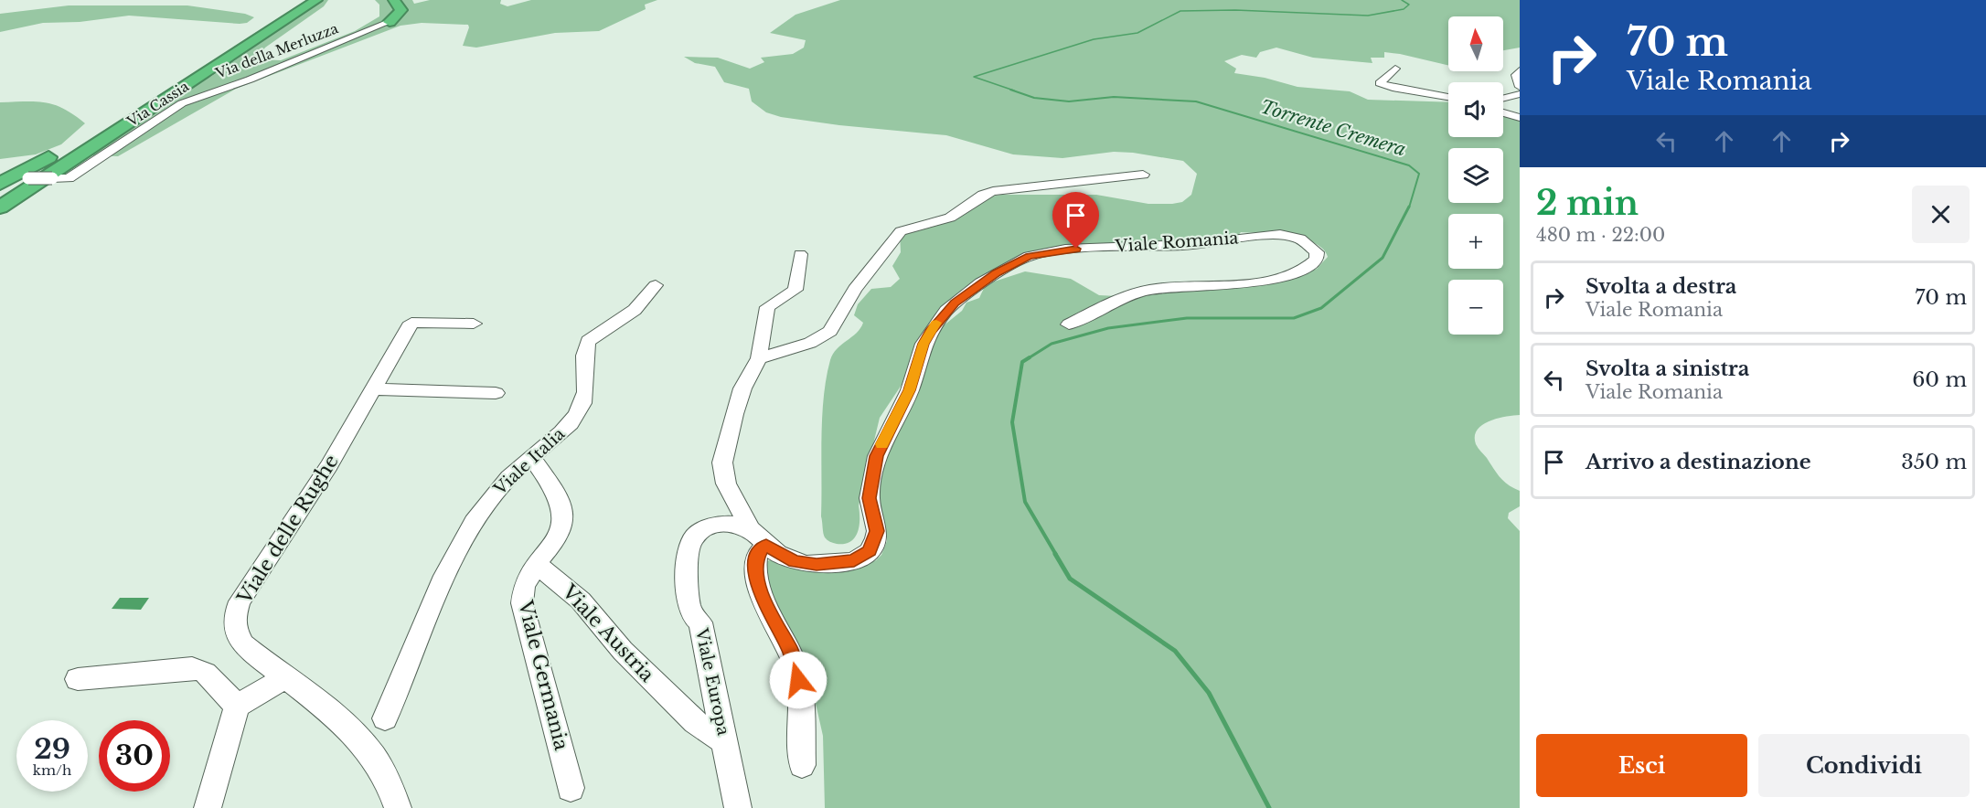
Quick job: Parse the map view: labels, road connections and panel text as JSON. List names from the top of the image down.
{
  "streets": {
    "highway": ["Via Cassia"],
    "street": [
      "Via della Merluzza",
      "Viale Romania",
      "Viale Italia",
      "Viale delle Rughe",
      "Viale Austria",
      "Viale Germania",
      "Viale Europa"
    ]
  },
  "crossings": [
    ["Viale Romania", "Viale Europa"],
    ["Viale Austria", "Viale Germania"],
    ["Viale Austria", "Viale Europa"]
  ],
  "water": ["Torrente Cremera"],
  "north": "top",
  "page": {
    "turn": ["70 m", "Viale Romania"],
    "map_buttons": ["+", "−"],
    "heading": ["2 min", "480 m · 22:00"],
    "list": [
      {
        "name": "Svolta a destra",
        "note": "Viale Romania",
        "value": "70 m"
      },
      {
        "name": "Svolta a sinistra",
        "note": "Viale Romania",
        "value": "60 m"
      },
      {
        "name": "Arrivo a destinazione",
        "value": "350 m"
      }
    ],
    "speed": "29 km/h",
    "limit": "30",
    "buttons": ["Esci", "Condividi"]
  }
}
